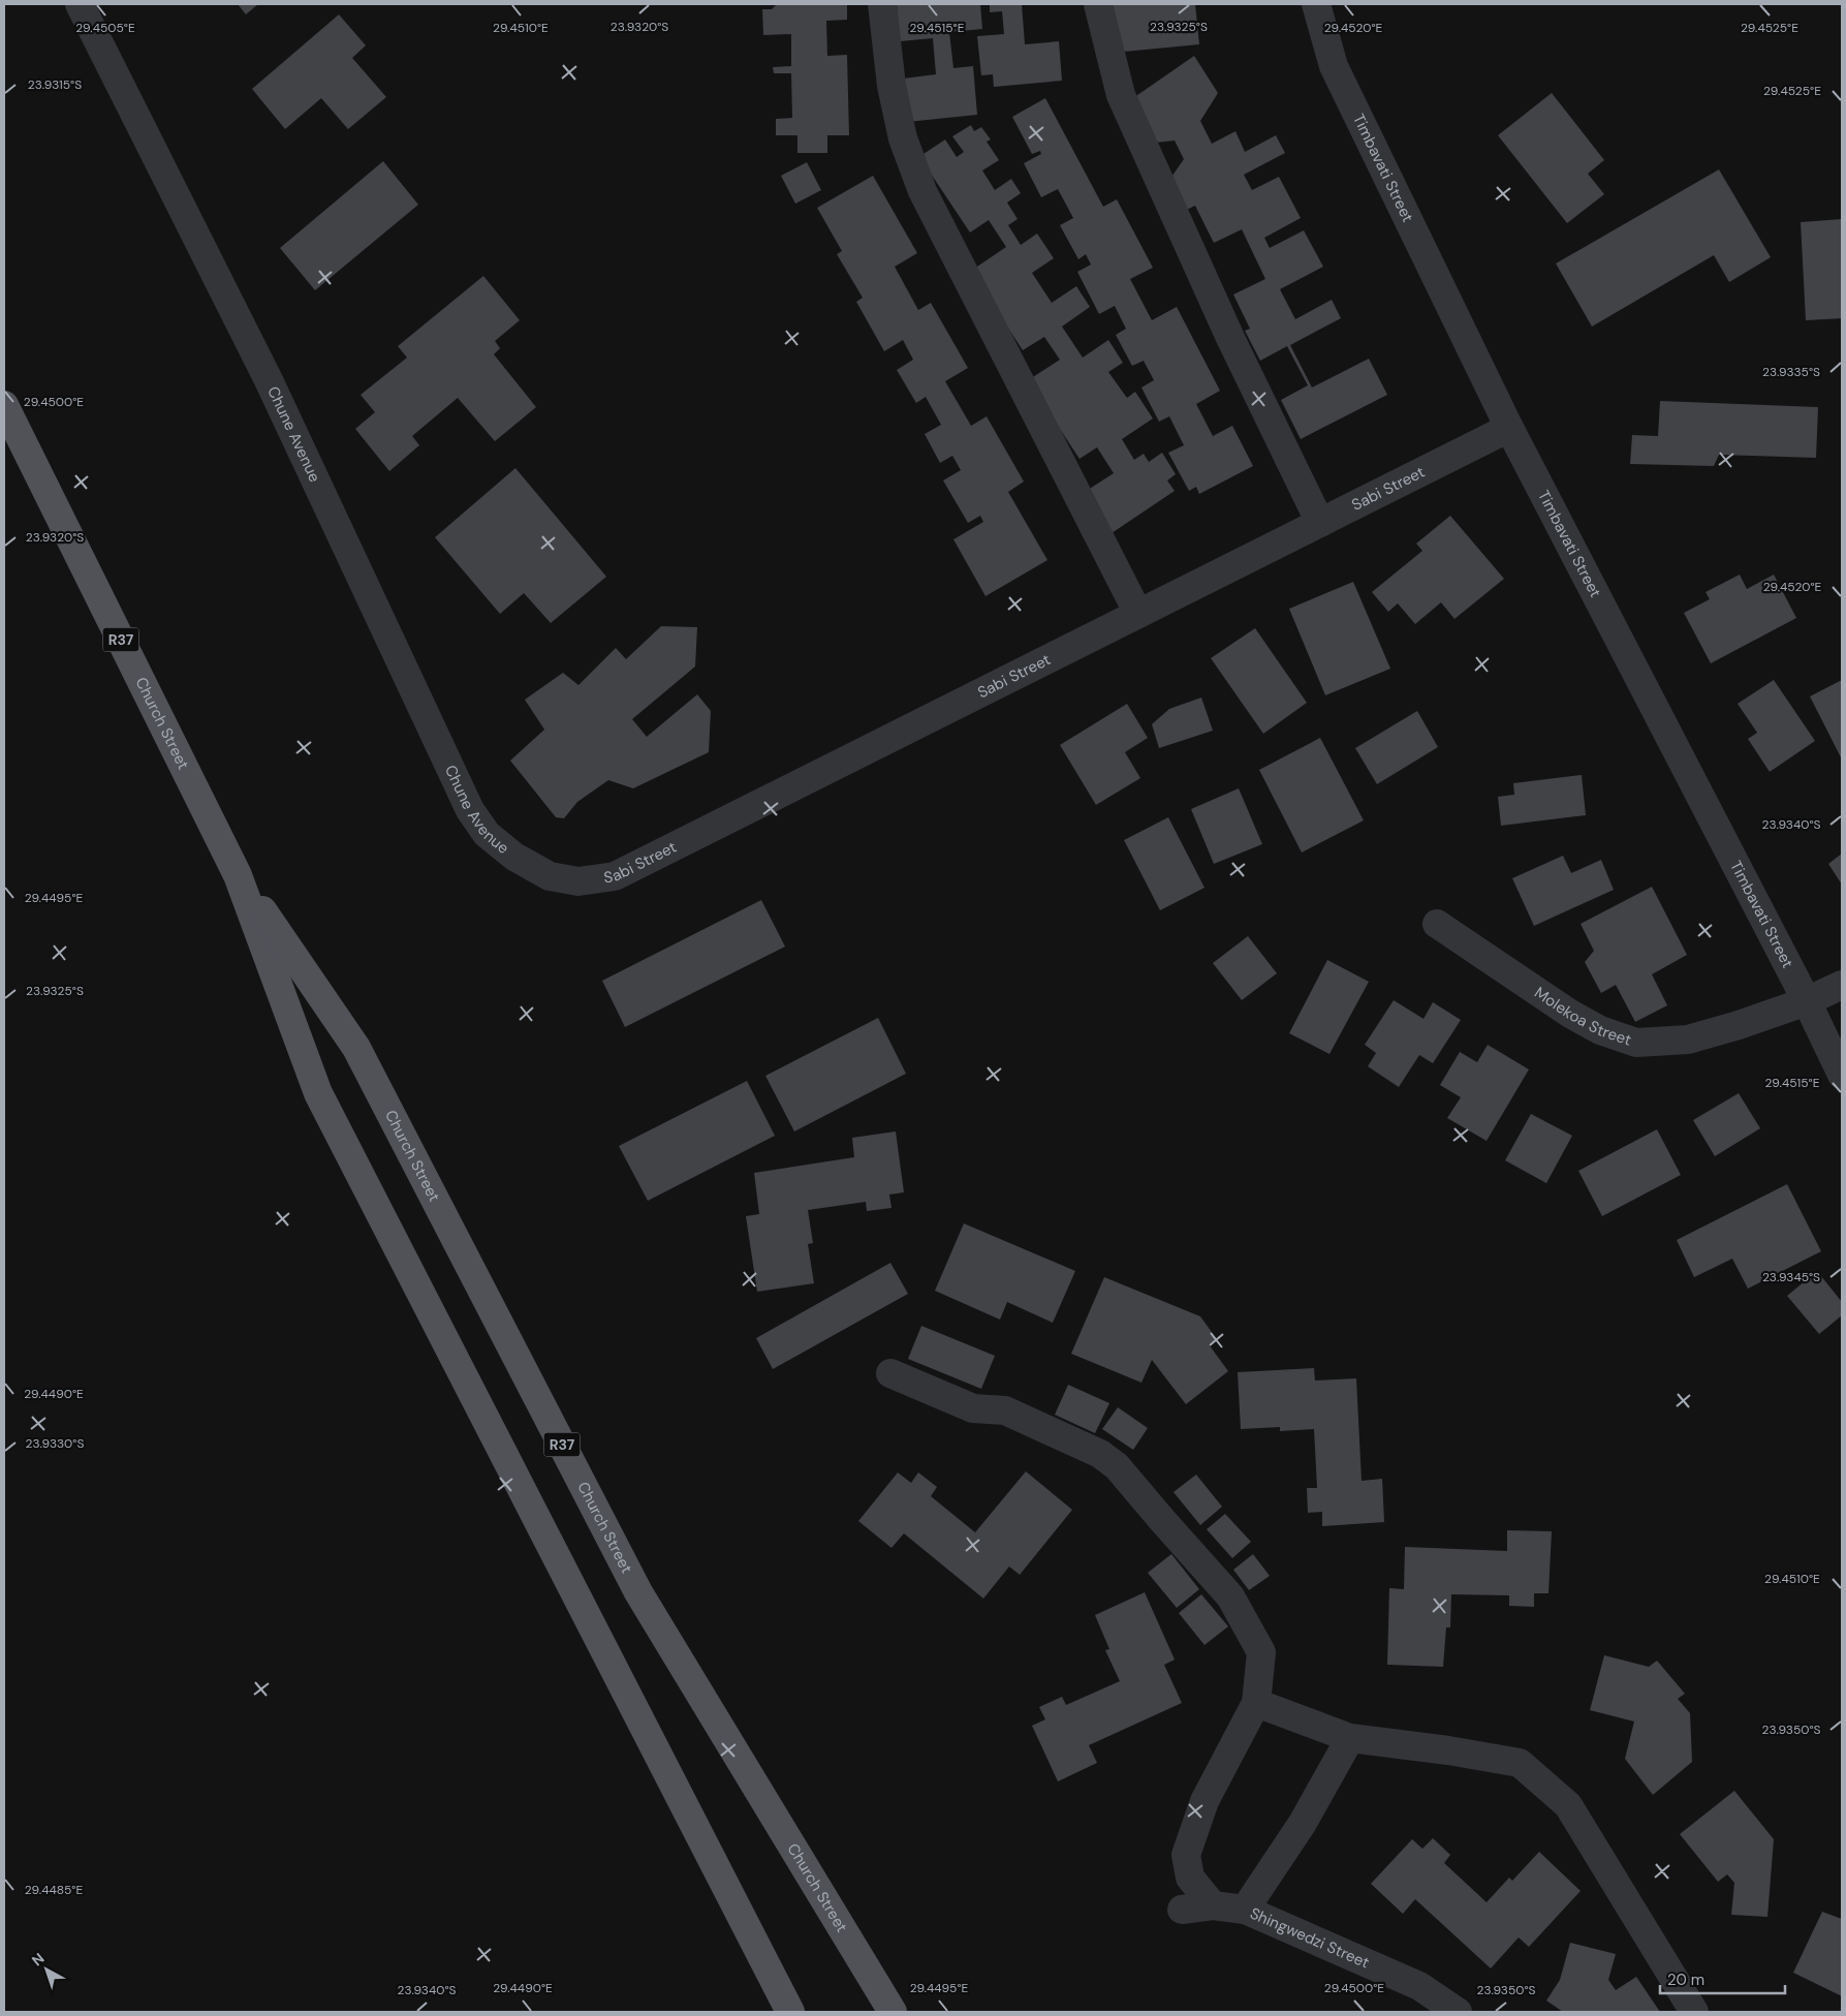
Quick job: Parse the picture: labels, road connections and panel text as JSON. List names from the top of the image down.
{
  "streets": {
    "main road": ["R37", "Church Street"],
    "street": [
      "Timbavati Street",
      "Chune Avenue",
      "Sabi Street",
      "Molekoa Street",
      "Shingwedzi Street"
    ]
  },
  "crossings": [
    ["Timbavati Street", "Sabi Street"],
    ["Timbavati Street", "Molekoa Street"],
    ["Chune Avenue", "Sabi Street"]
  ],
  "scale_bar": "20 m",
  "north": "top left",
  "coordinates": [
    "23.9320°S",
    "23.9325°S",
    "29.4525°E",
    "29.4505°E",
    "29.4515°E",
    "29.4520°E",
    "29.4510°E",
    "23.9315°S",
    "23.9335°S",
    "29.4500°E",
    "23.9340°S",
    "29.4495°E",
    "23.9345°S",
    "29.4490°E",
    "23.9330°S",
    "23.9350°S",
    "29.4485°E"
  ]
}
